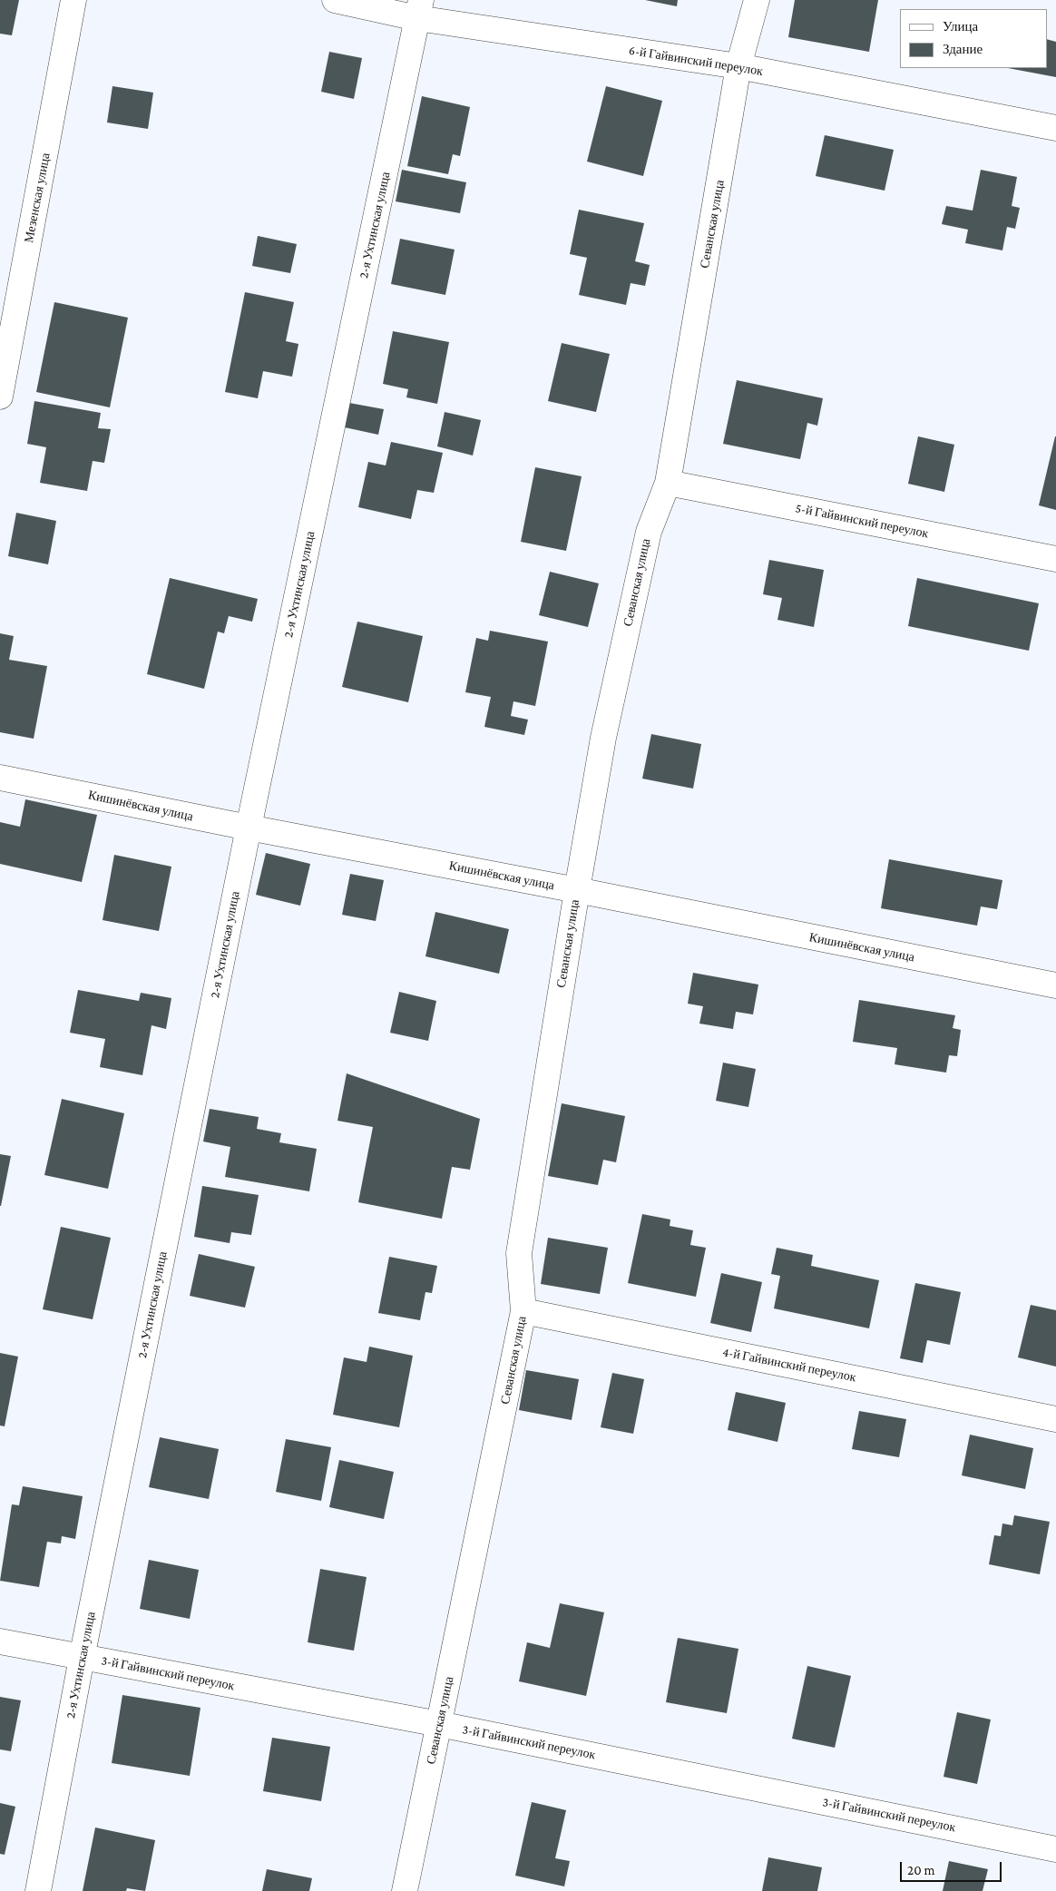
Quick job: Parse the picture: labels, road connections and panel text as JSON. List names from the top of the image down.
{
  "streets": {
    "street": [
      "6-й Гайвинский переулок",
      "Мезенская улица",
      "Севанская улица",
      "2-я Ухтинская улица",
      "5-й Гайвинский переулок",
      "Кишинёвская улица",
      "4-й Гайвинский переулок",
      "3-й Гайвинский переулок"
    ]
  },
  "crossings": [
    ["6-й Гайвинский переулок", "Севанская улица"],
    ["6-й Гайвинский переулок", "2-я Ухтинская улица"],
    ["Севанская улица", "5-й Гайвинский переулок"],
    ["Севанская улица", "Кишинёвская улица"],
    ["Севанская улица", "4-й Гайвинский переулок"],
    ["Севанская улица", "3-й Гайвинский переулок"],
    ["2-я Ухтинская улица", "Кишинёвская улица"],
    ["2-я Ухтинская улица", "3-й Гайвинский переулок"]
  ],
  "legend": ["Улица", "Здание"],
  "scale_bar": "20 m"
}
